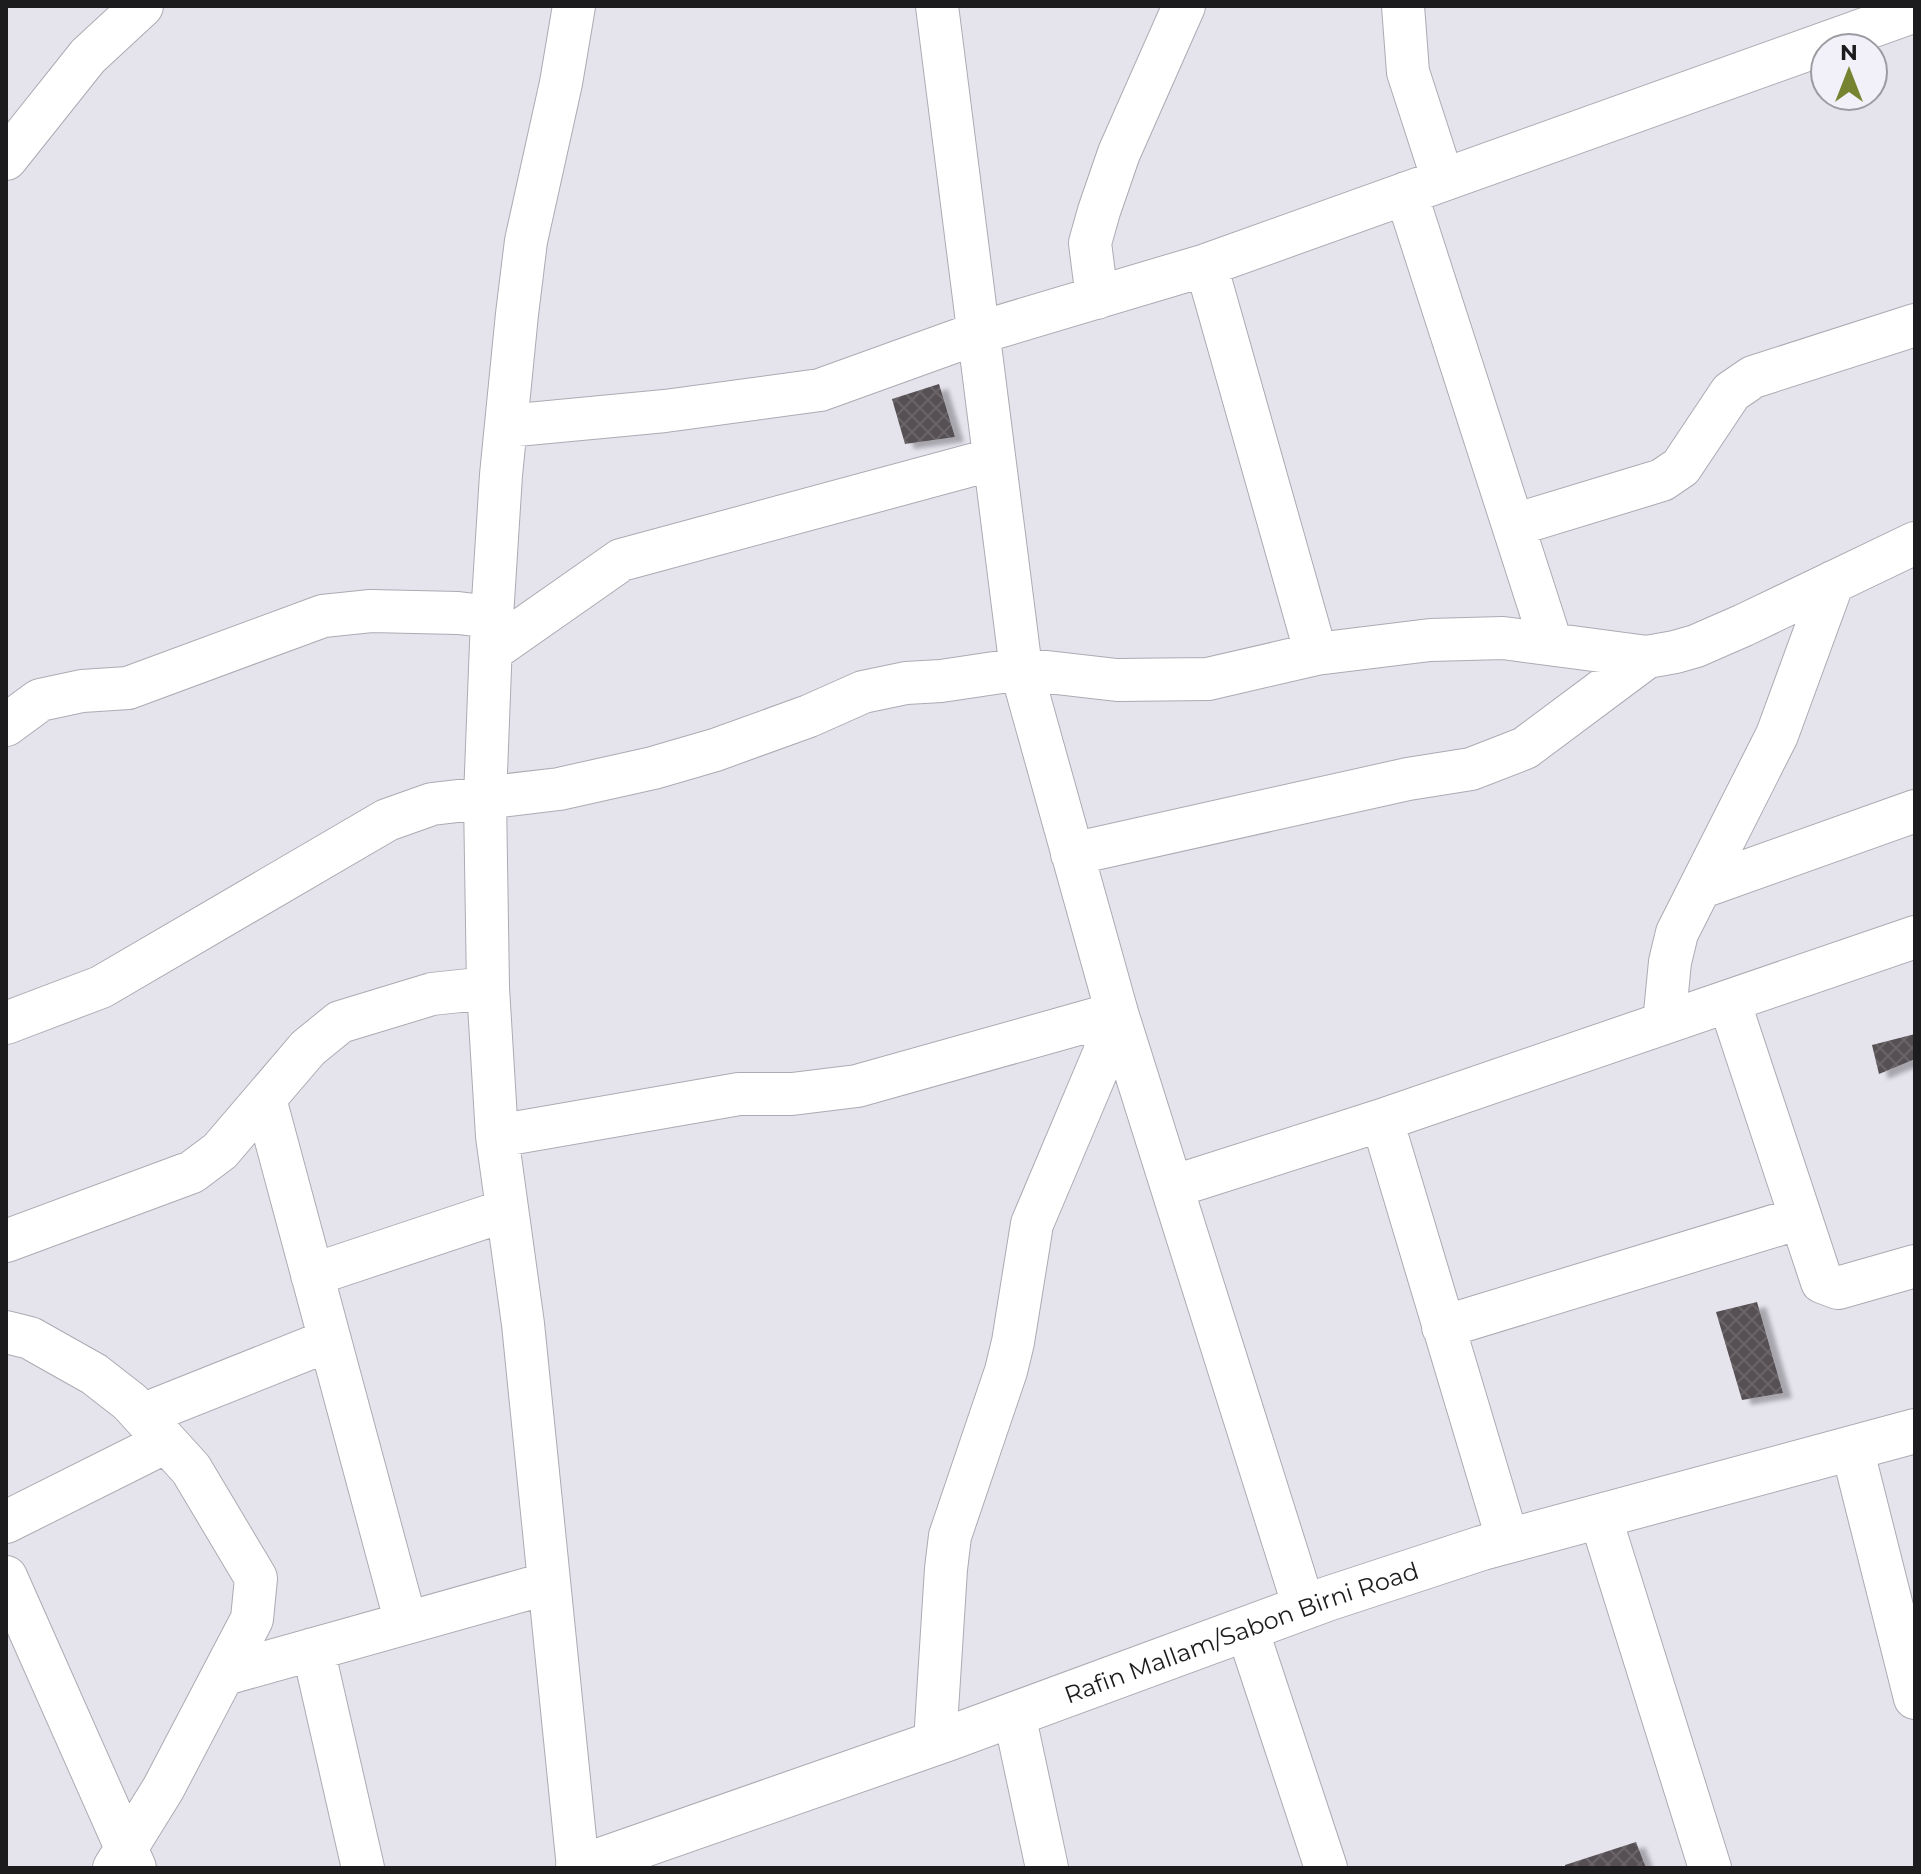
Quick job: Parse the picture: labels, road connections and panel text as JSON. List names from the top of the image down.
{
  "streets": {
    "street": ["Rafin Mallam/Sabon Birni Road"]
  },
  "north": "top"
}
